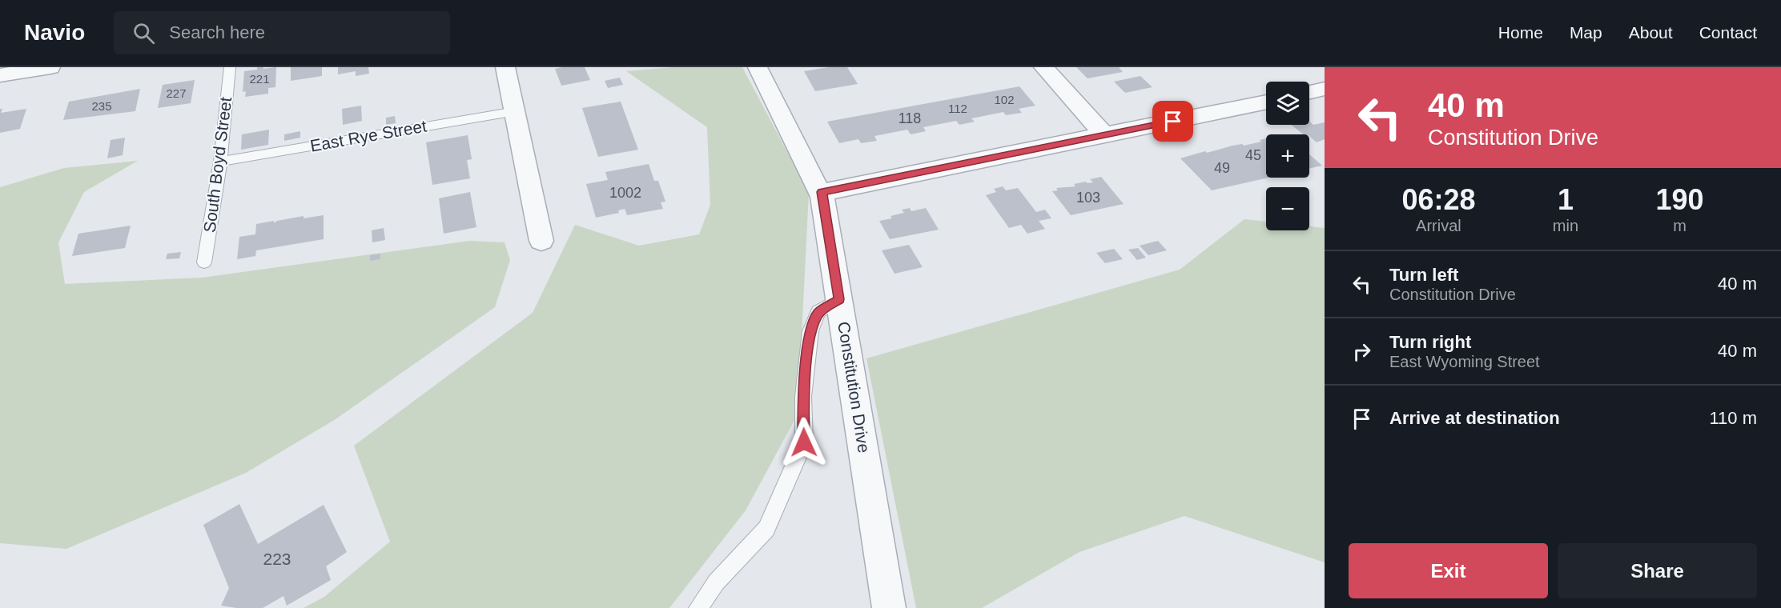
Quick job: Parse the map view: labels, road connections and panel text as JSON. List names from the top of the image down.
{
  "streets": {
    "street": ["Constitution Drive"],
    "lane": ["East Rye Street", "South Boyd Street"]
  },
  "crossings": [
    ["East Rye Street", "South Boyd Street"]
  ],
  "house_numbers": [
    "221",
    "227",
    "102",
    "235",
    "112",
    "118",
    "45",
    "49",
    "1002",
    "103",
    "223"
  ],
  "page": {
    "header": "Navio",
    "search": "Search here",
    "nav": [
      "Home",
      "Map",
      "About",
      "Contact"
    ],
    "turn": ["40 m", "Constitution Drive"],
    "map_buttons": ["+", "−"],
    "eta": [
      "06:28",
      "Arrival",
      "1",
      "min",
      "190",
      "m"
    ],
    "list": [
      {
        "name": "Turn left",
        "note": "Constitution Drive",
        "value": "40 m"
      },
      {
        "name": "Turn right",
        "note": "East Wyoming Street",
        "value": "40 m"
      },
      {
        "name": "Arrive at destination",
        "value": "110 m"
      }
    ],
    "buttons": ["Exit", "Share"]
  }
}
